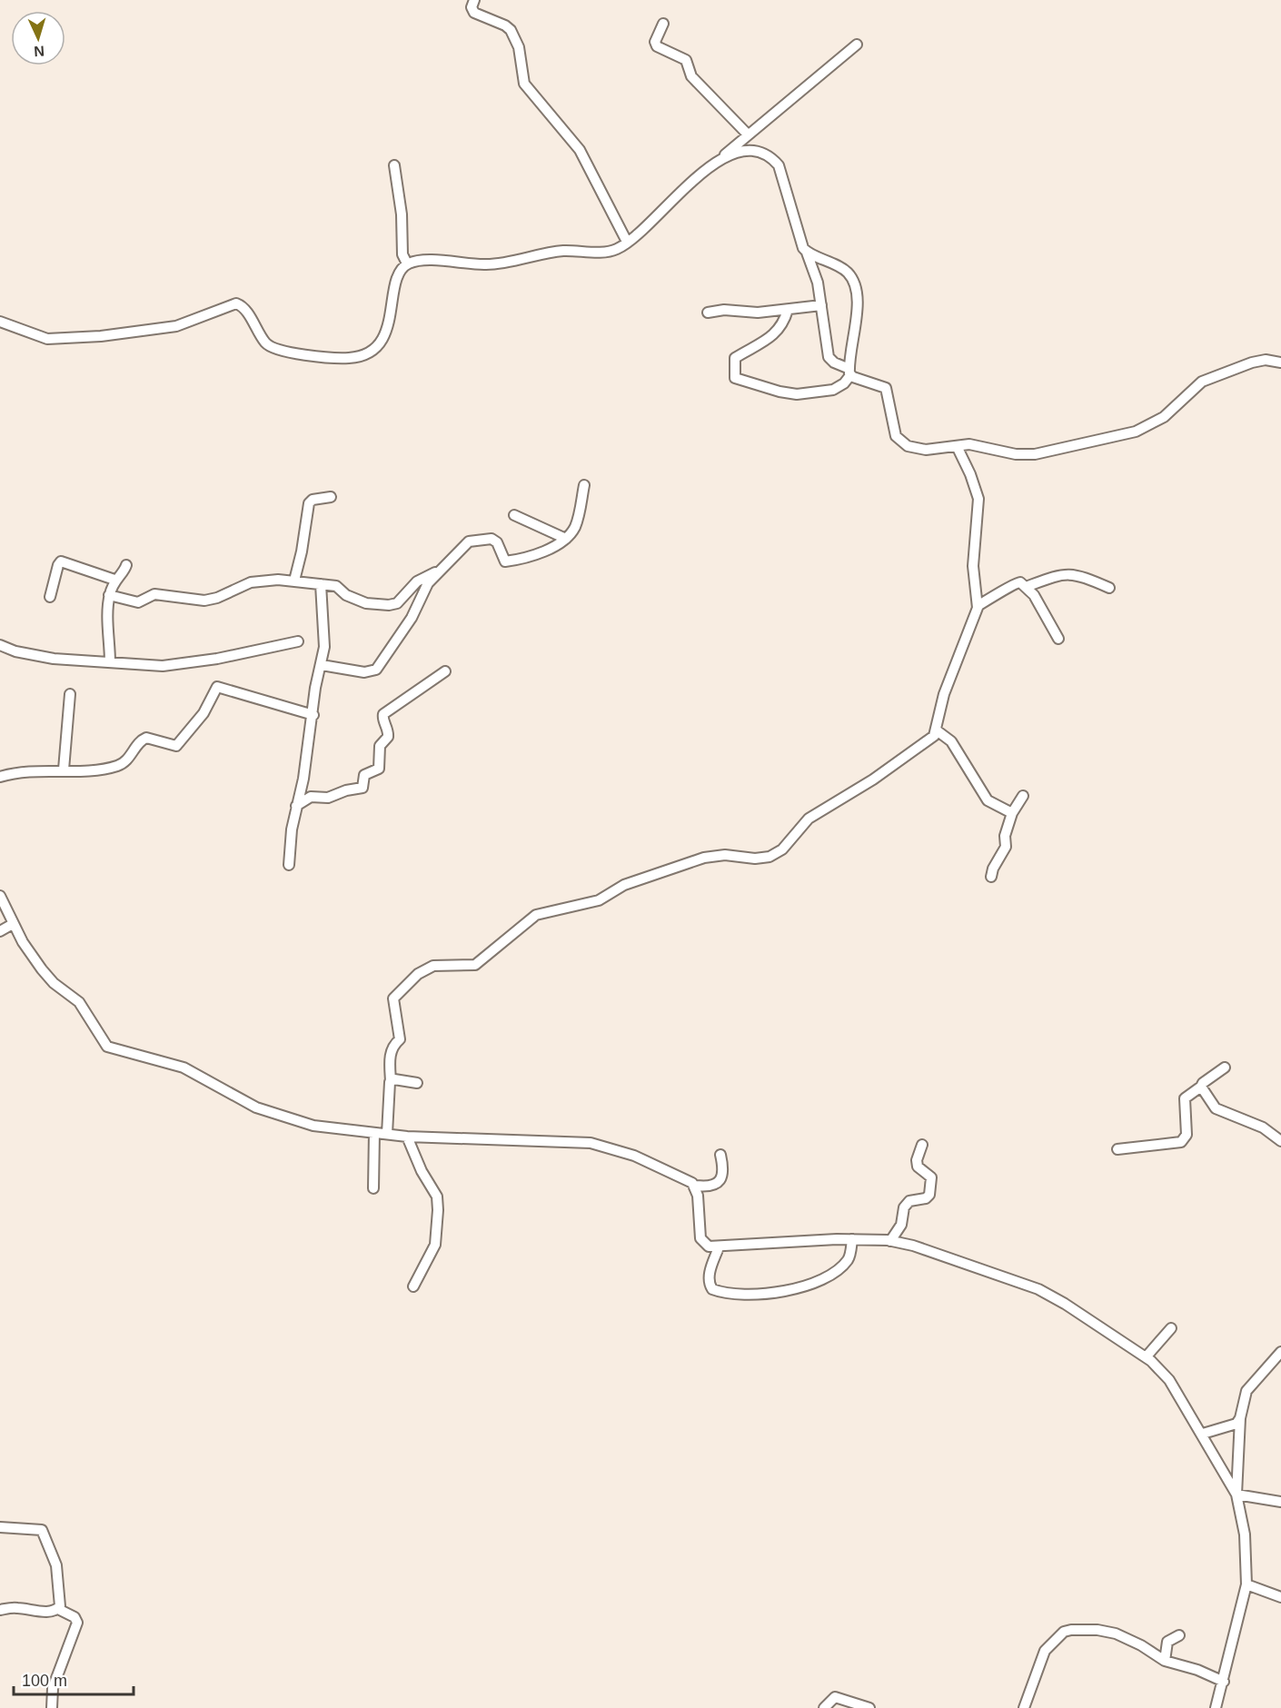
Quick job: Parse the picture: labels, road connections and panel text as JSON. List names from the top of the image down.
{
  "scale_bar": "100 m",
  "north": "bottom"
}
